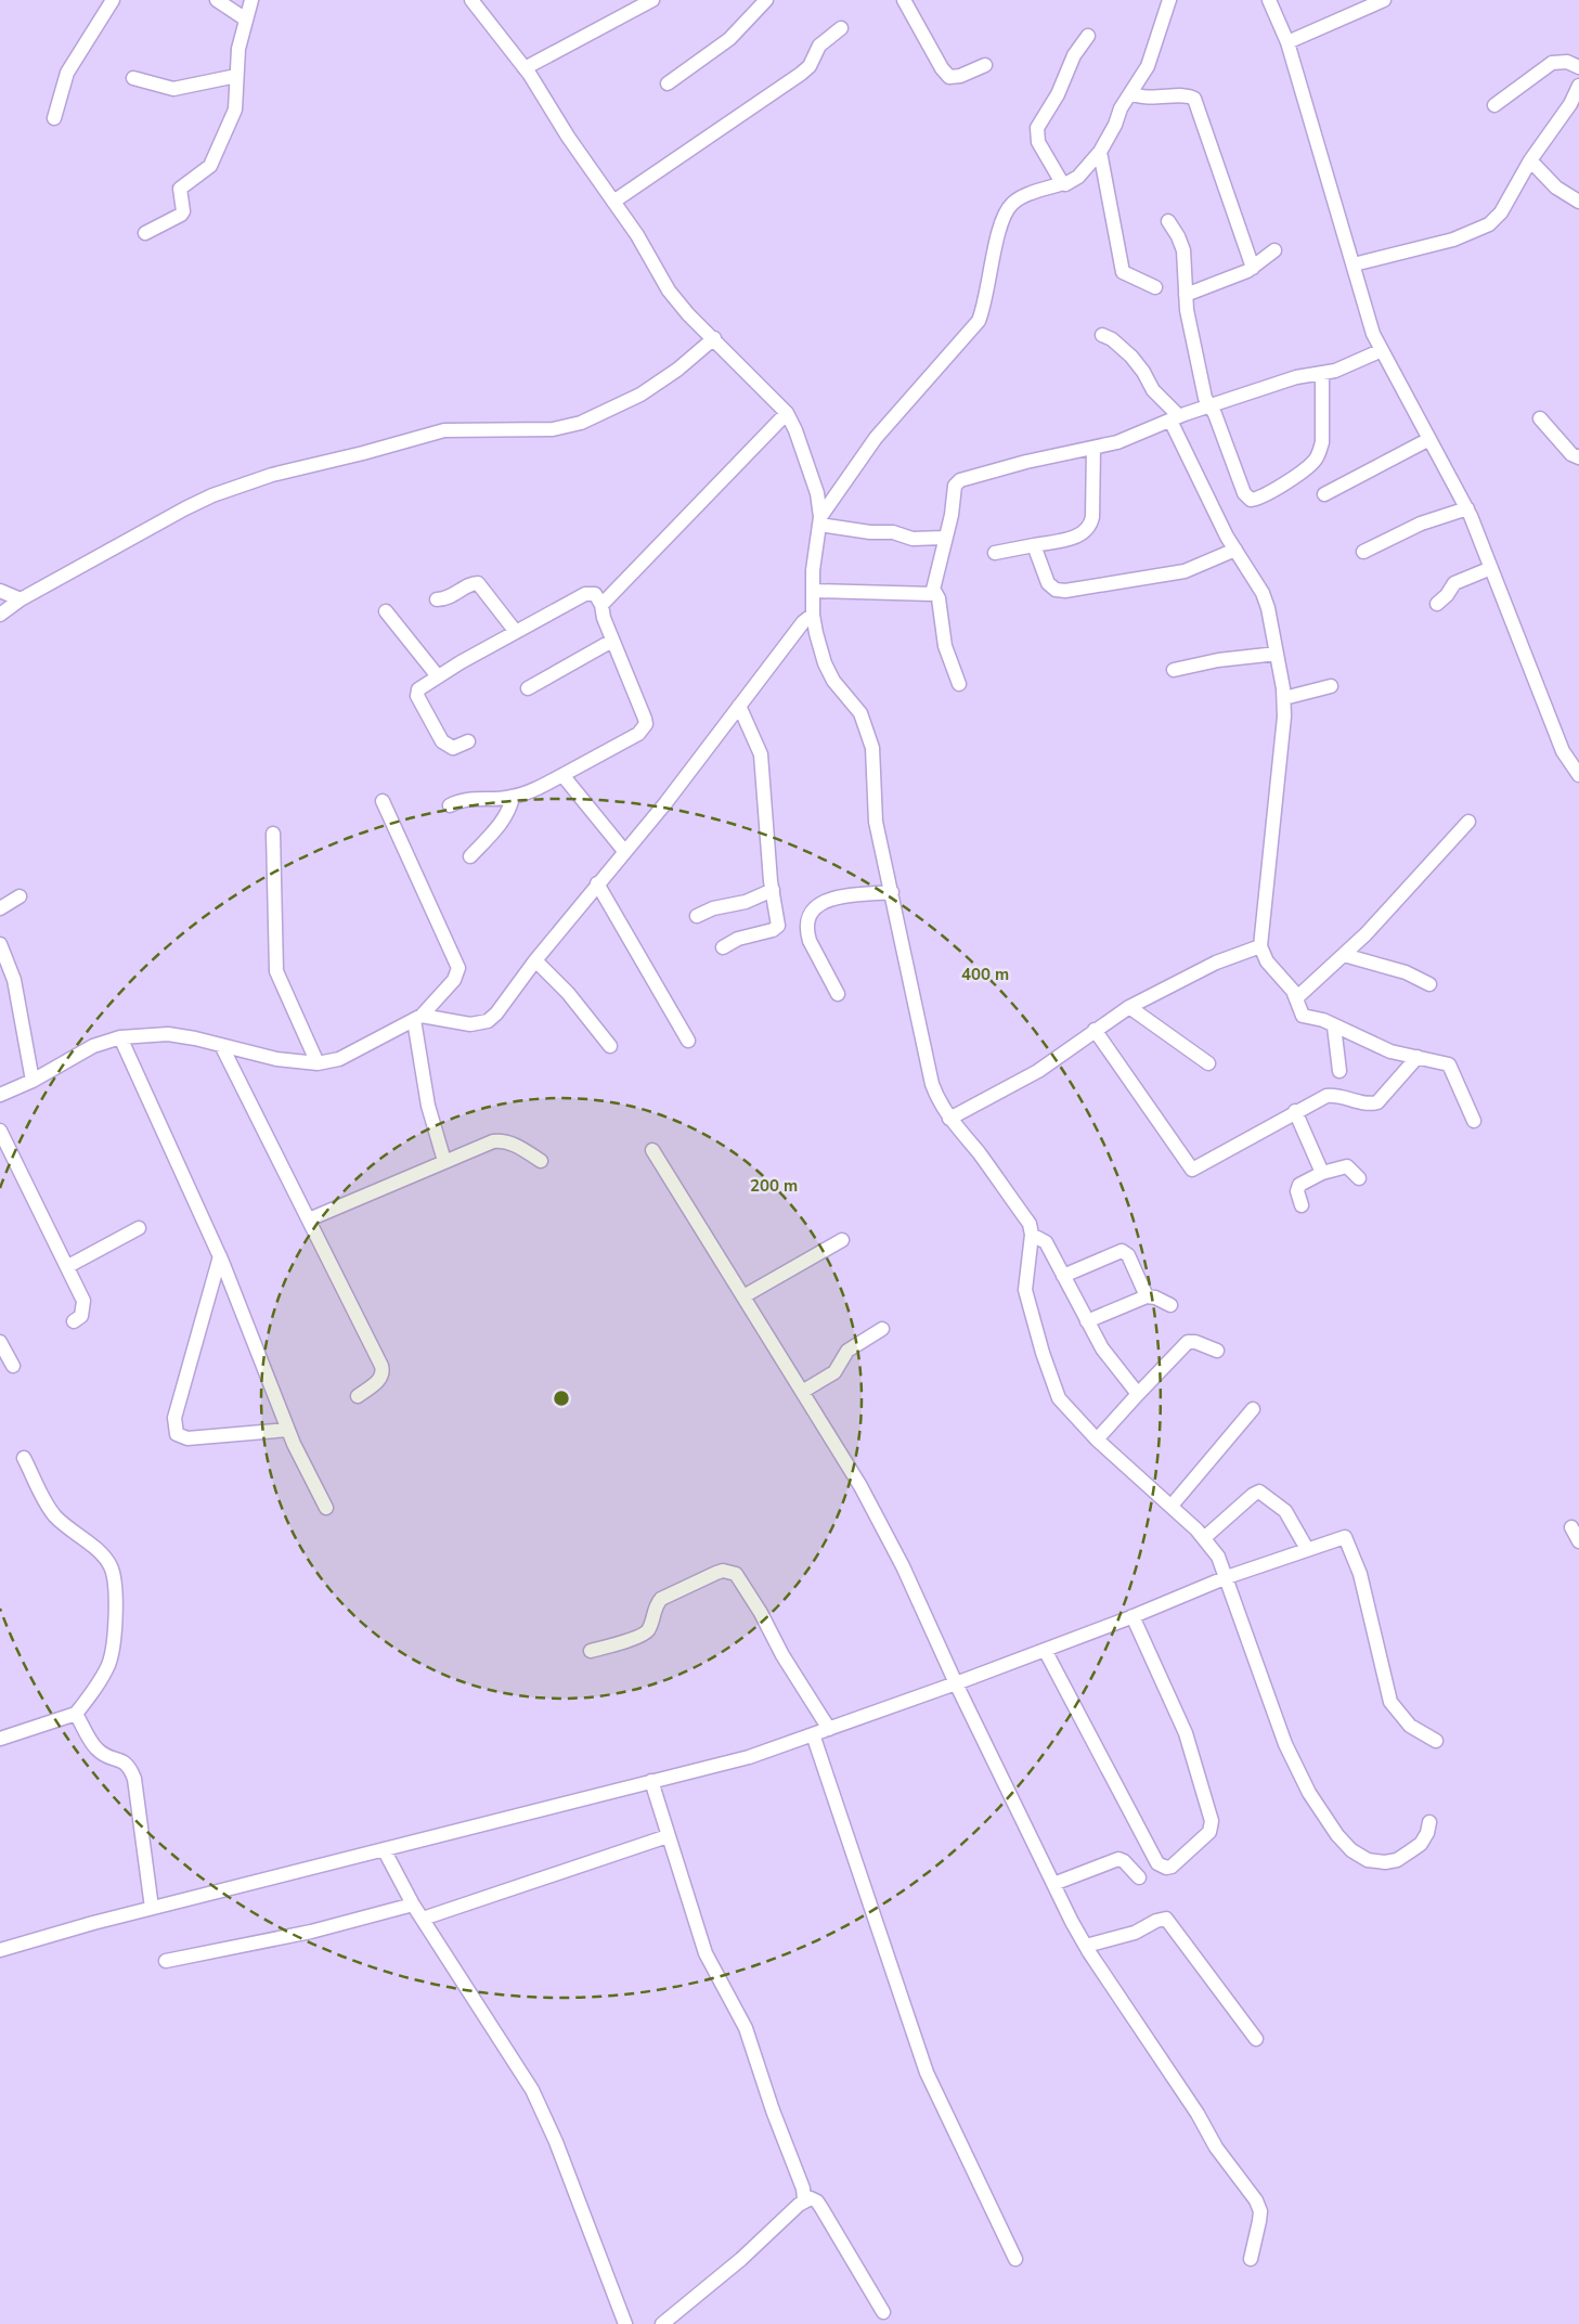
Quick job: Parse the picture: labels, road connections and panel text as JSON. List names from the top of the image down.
{
  "rings": ["400 m", "200 m"]
}
